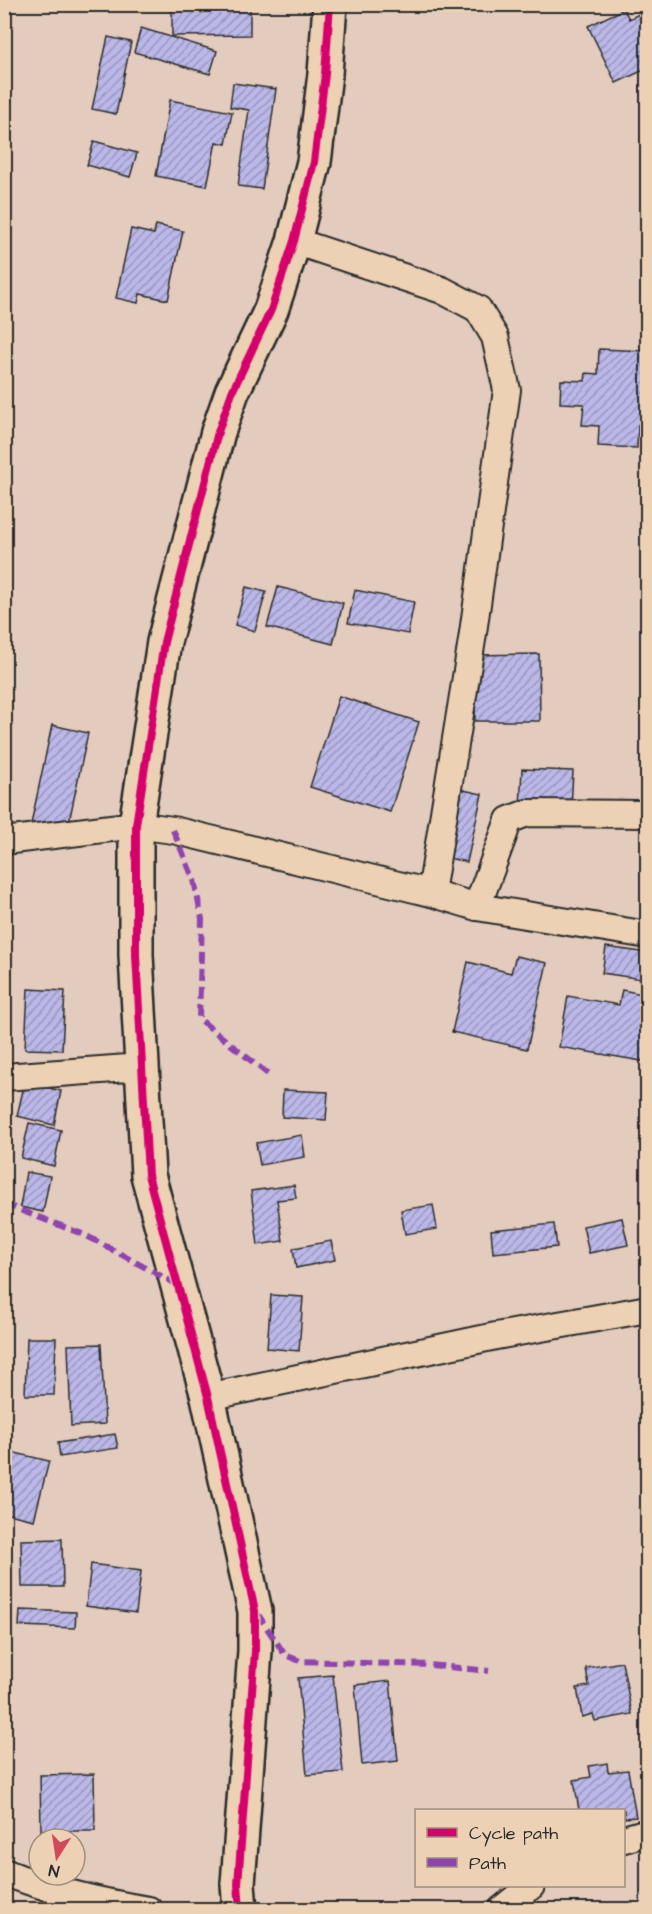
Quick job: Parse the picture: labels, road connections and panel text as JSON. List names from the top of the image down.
{
  "legend": ["Cycle path", "Path"],
  "north": "bottom"
}
